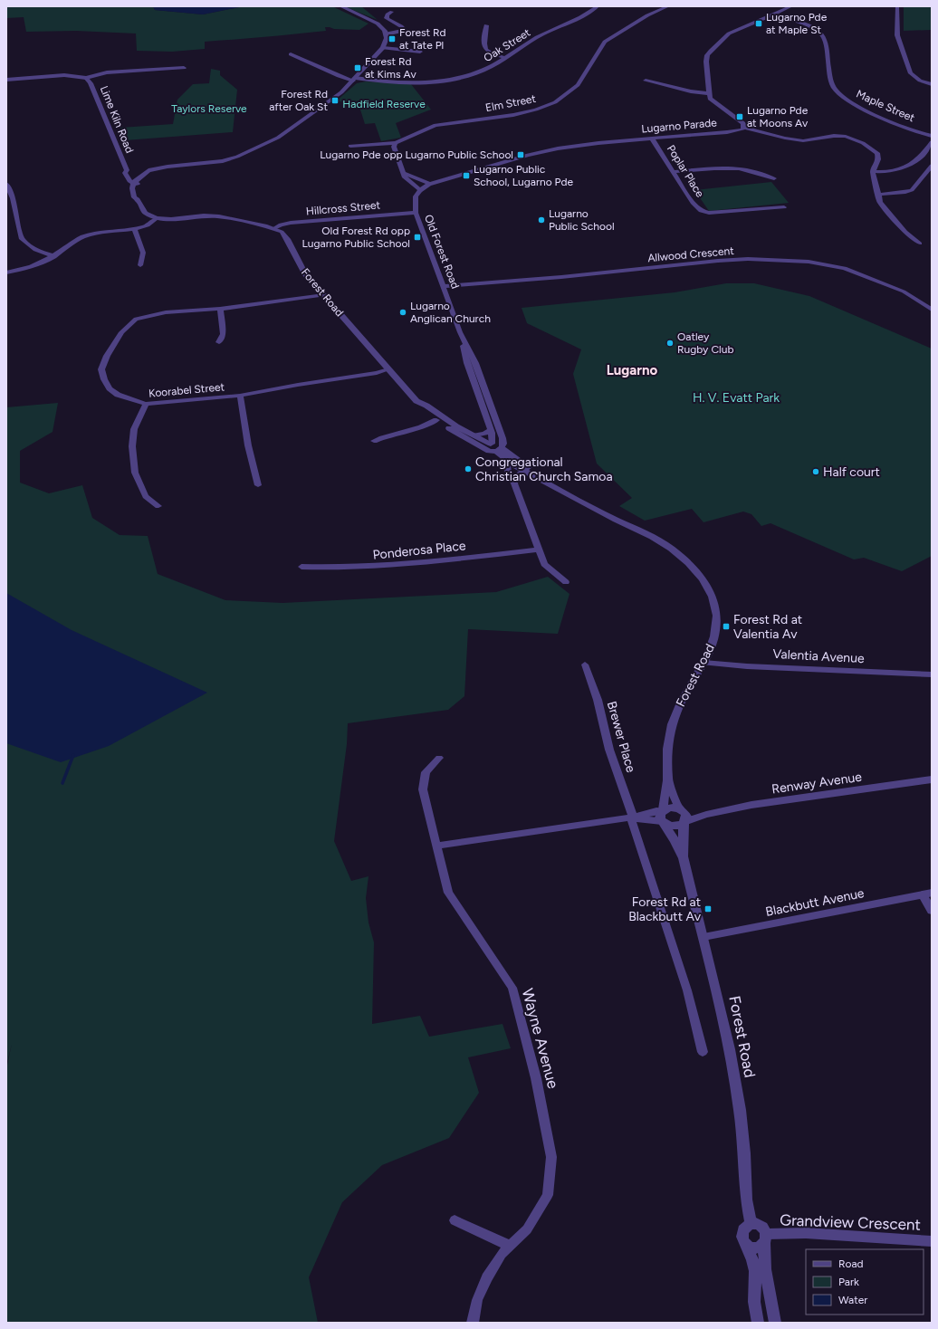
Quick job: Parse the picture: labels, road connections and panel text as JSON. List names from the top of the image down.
{
  "streets": {
    "street": [
      "Oak Street",
      "Elm Street",
      "Maple Street",
      "Lime Kiln Road",
      "Lugarno Parade",
      "Poplar Place",
      "Hillcross Street",
      "Old Forest Road",
      "Allwood Crescent",
      "Forest Road",
      "Koorabel Street",
      "Ponderosa Place",
      "Valentia Avenue",
      "Brewer Place",
      "Renway Avenue",
      "Blackbutt Avenue",
      "Wayne Avenue",
      "Grandview Crescent"
    ]
  },
  "crossings": [
    ["Lugarno Parade", "Poplar Place"],
    ["Hillcross Street", "Old Forest Road"],
    ["Hillcross Street", "Forest Road"],
    ["Old Forest Road", "Allwood Crescent"],
    ["Old Forest Road", "Forest Road"],
    ["Forest Road", "Koorabel Street"],
    ["Forest Road", "Valentia Avenue"],
    ["Forest Road", "Renway Avenue"],
    ["Forest Road", "Blackbutt Avenue"],
    ["Forest Road", "Grandview Crescent"]
  ],
  "districts": ["Lugarno"],
  "parks": ["Hadfield Reserve", "Taylors Reserve", "H. V. Evatt Park"],
  "places": {
    "transit": [
      "Lugarno Pde at Maple St",
      "Forest Rd at Tate Pl",
      "Forest Rd at Kims Av",
      "Forest Rd after Oak St",
      "Lugarno Pde at Moons Av",
      "Lugarno Pde opp Lugarno Public School",
      "Lugarno Public School, Lugarno Pde",
      "Old Forest Rd opp Lugarno Public School",
      "Forest Rd at Valentia Av",
      "Forest Rd at Blackbutt Av"
    ],
    "other": [
      "Lugarno Public School",
      "Lugarno Anglican Church",
      "Oatley Rugby Club",
      "Congregational Christian Church Samoa",
      "Half court"
    ]
  },
  "legend": ["Road", "Park", "Water"]
}
